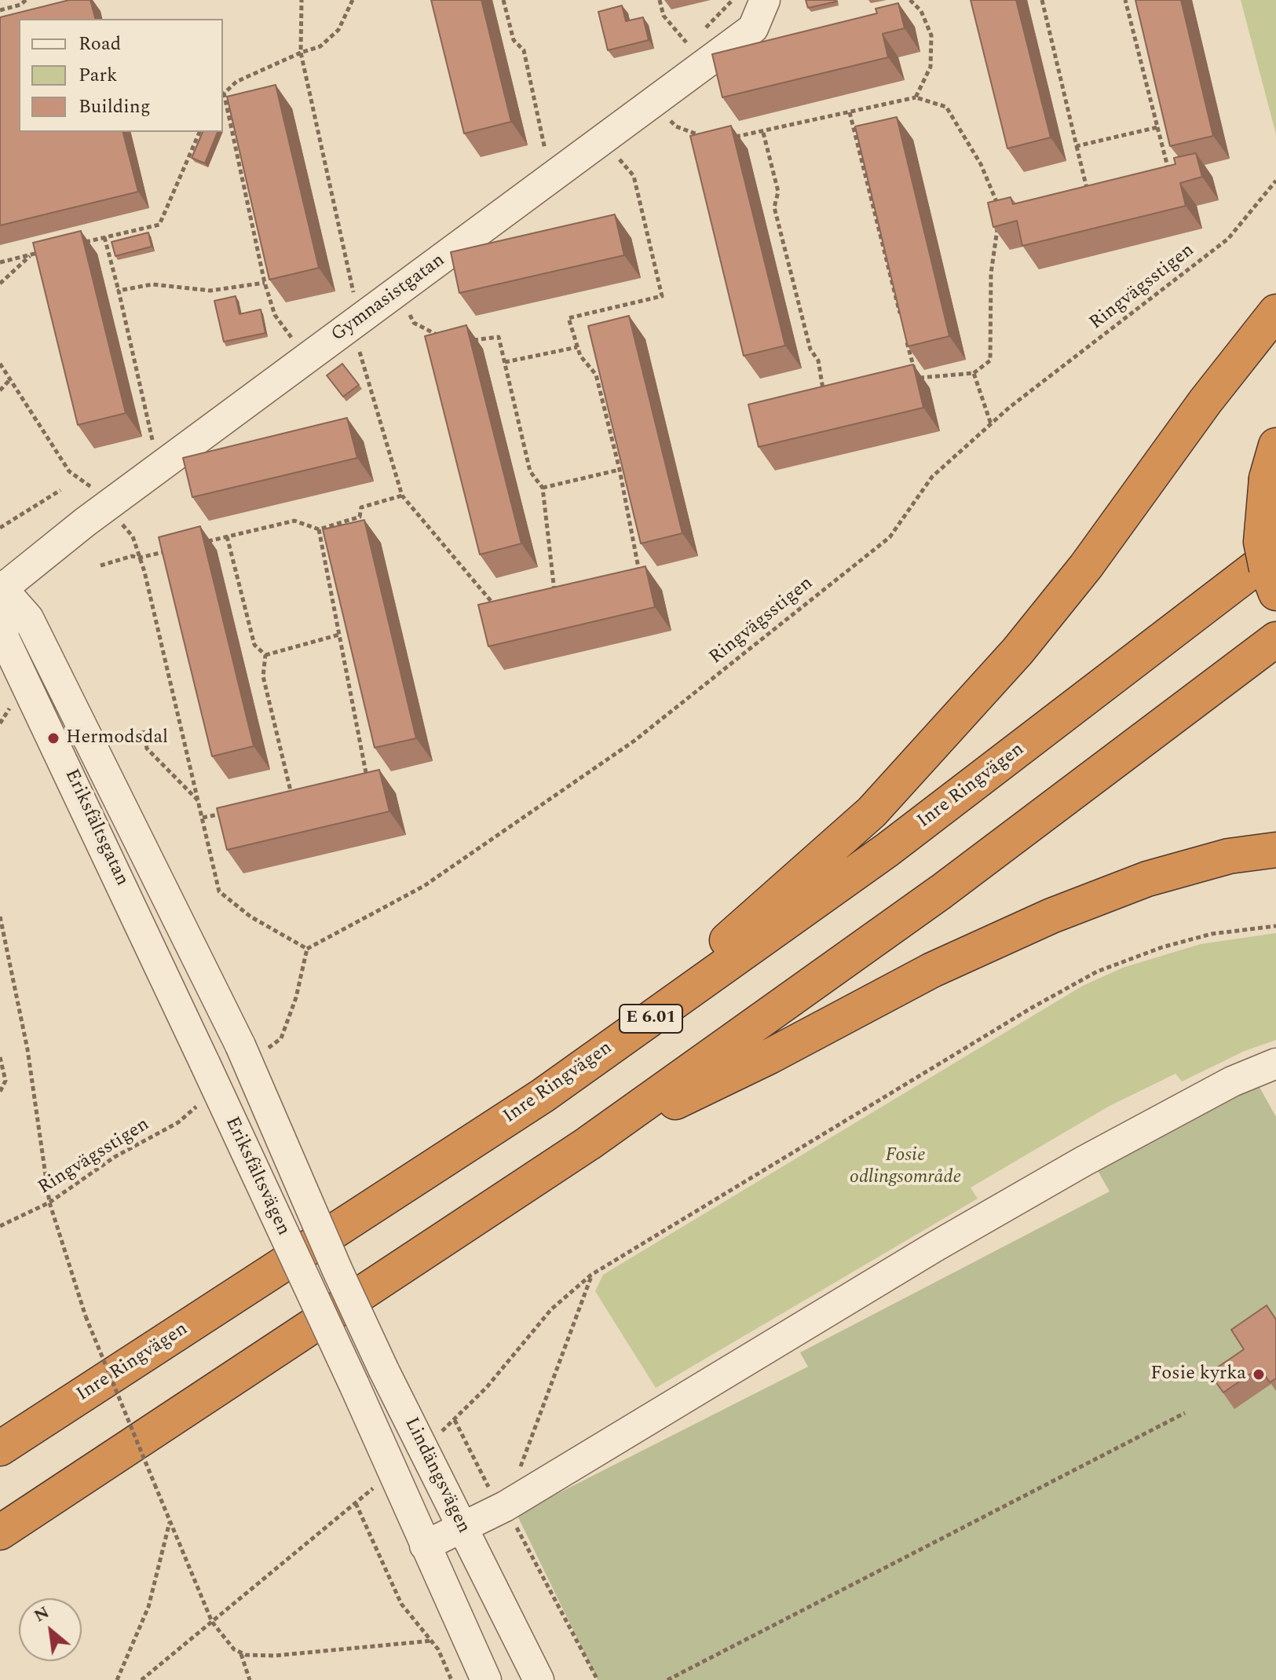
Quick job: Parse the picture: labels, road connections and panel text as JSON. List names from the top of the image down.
{
  "streets": {
    "highway": ["Inre Ringvägen", "E 6.01"],
    "street": [
      "Gymnasistgatan",
      "Eriksfältsgatan",
      "Eriksfältsvägen",
      "Lindängsvägen"
    ],
    "path": ["Ringvägsstigen"]
  },
  "crossings": [
    ["Gymnasistgatan", "Eriksfältsgatan"],
    ["Eriksfältsgatan", "Eriksfältsvägen"],
    ["Eriksfältsvägen", "Lindängsvägen"]
  ],
  "parks": ["Fosie odlingsområde"],
  "places": ["Hermodsdal", "Fosie kyrka"],
  "legend": ["Road", "Park", "Building"],
  "north": "top left"
}
